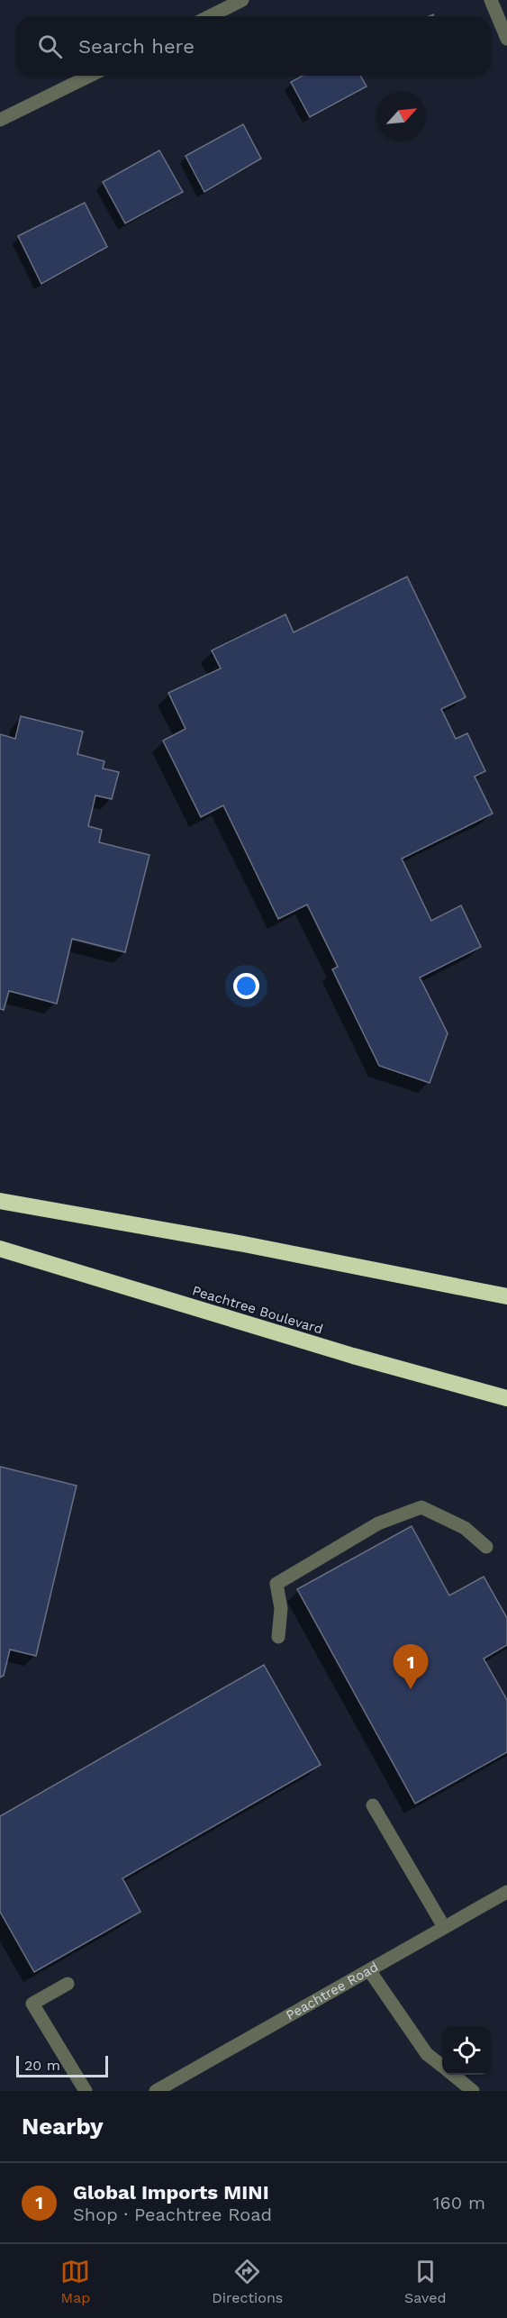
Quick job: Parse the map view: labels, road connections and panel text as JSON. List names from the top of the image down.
{
  "streets": {
    "highway": ["Peachtree Boulevard"],
    "street": ["Peachtree Road"]
  },
  "scale_bar": "20 m",
  "north": "top right",
  "page": {
    "search": "Search here",
    "pins": "1",
    "scale": "20 m",
    "heading": "Nearby",
    "list": [
      {
        "mark": "1",
        "name": "Global Imports MINI",
        "note": "Shop · Peachtree Road",
        "value": "160 m"
      }
    ],
    "nav": ["Map", "Directions", "Saved"]
  }
}
